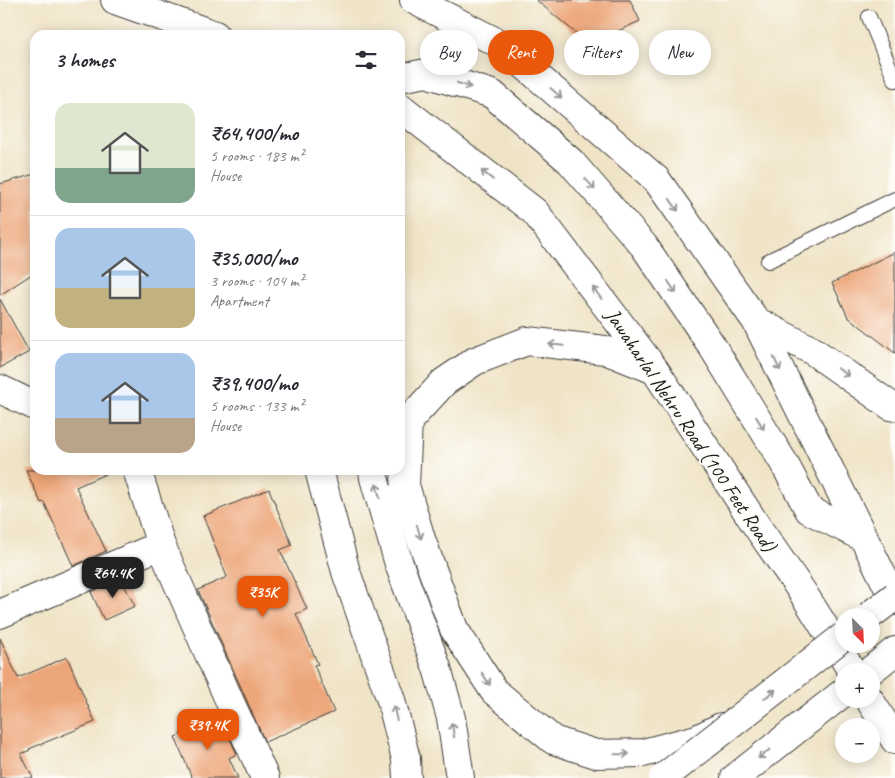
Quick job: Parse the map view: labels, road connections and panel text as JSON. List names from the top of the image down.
{
  "streets": {
    "main road": ["Jawaharlal Nehru Road (100 Feet Road)"]
  },
  "north": "bottom right",
  "page": {
    "chip": [
      "Buy",
      "Rent",
      "Filters",
      "New"
    ],
    "heading": "3 homes",
    "list": [
      {
        "name": "₹64,400/mo",
        "note": "5 rooms · 183 m² · House"
      },
      {
        "name": "₹35,000/mo",
        "note": "3 rooms · 104 m² · Apartment"
      },
      {
        "name": "₹39,400/mo",
        "note": "5 rooms · 133 m² · House"
      }
    ],
    "price": ["₹64.4K", "₹35K", "₹39.4K"],
    "map_buttons": ["+", "−"]
  }
}
